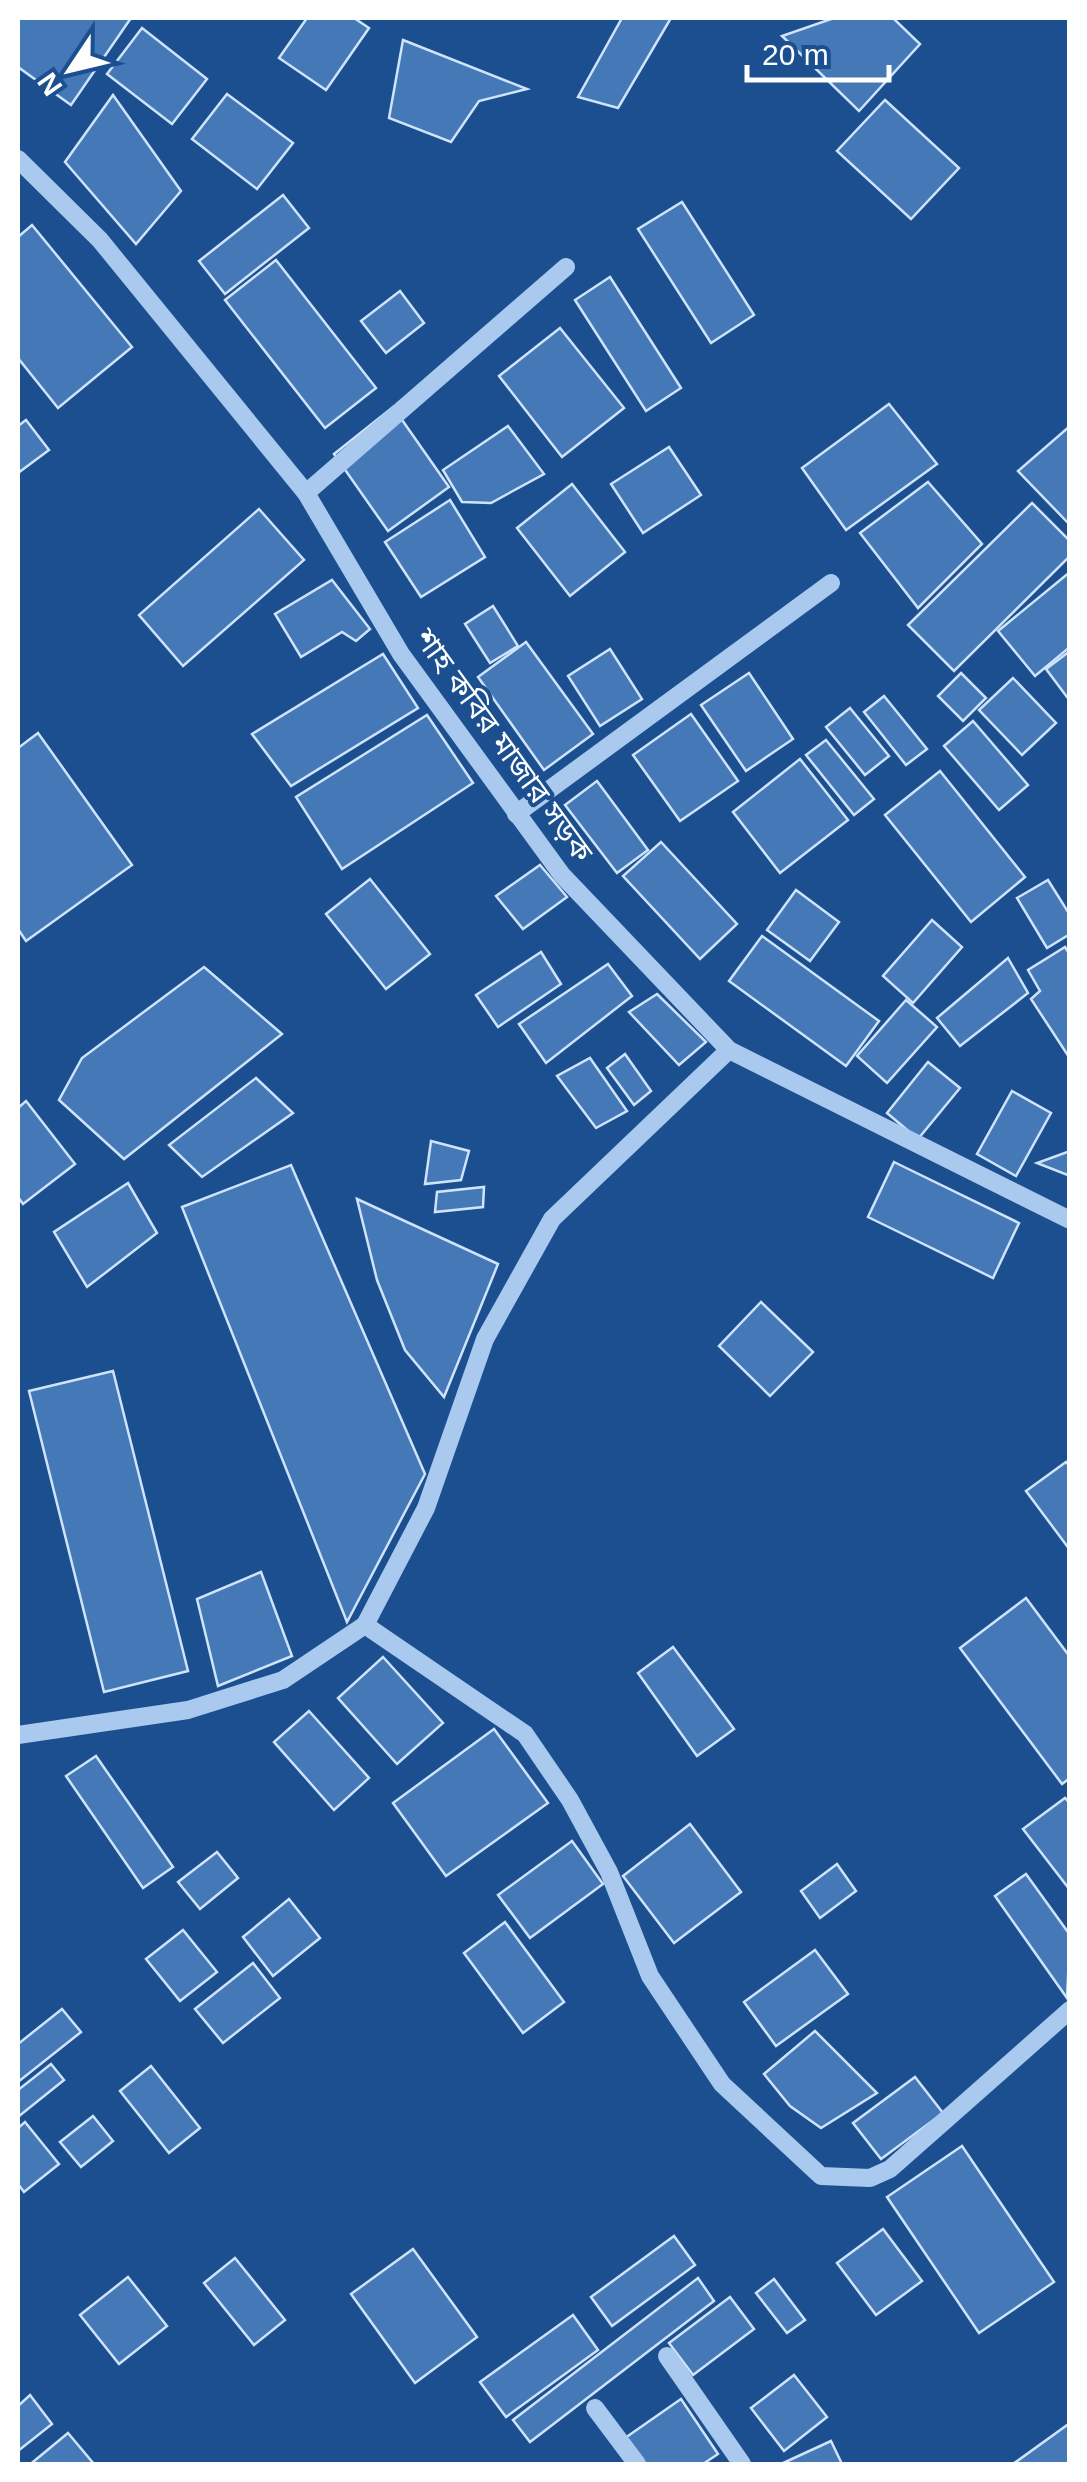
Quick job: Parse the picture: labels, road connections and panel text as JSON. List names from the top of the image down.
{
  "streets": {
    "street": ["শাহ কবির মাজার সড়ক"]
  },
  "scale_bar": "20 m",
  "north": "bottom left"
}
